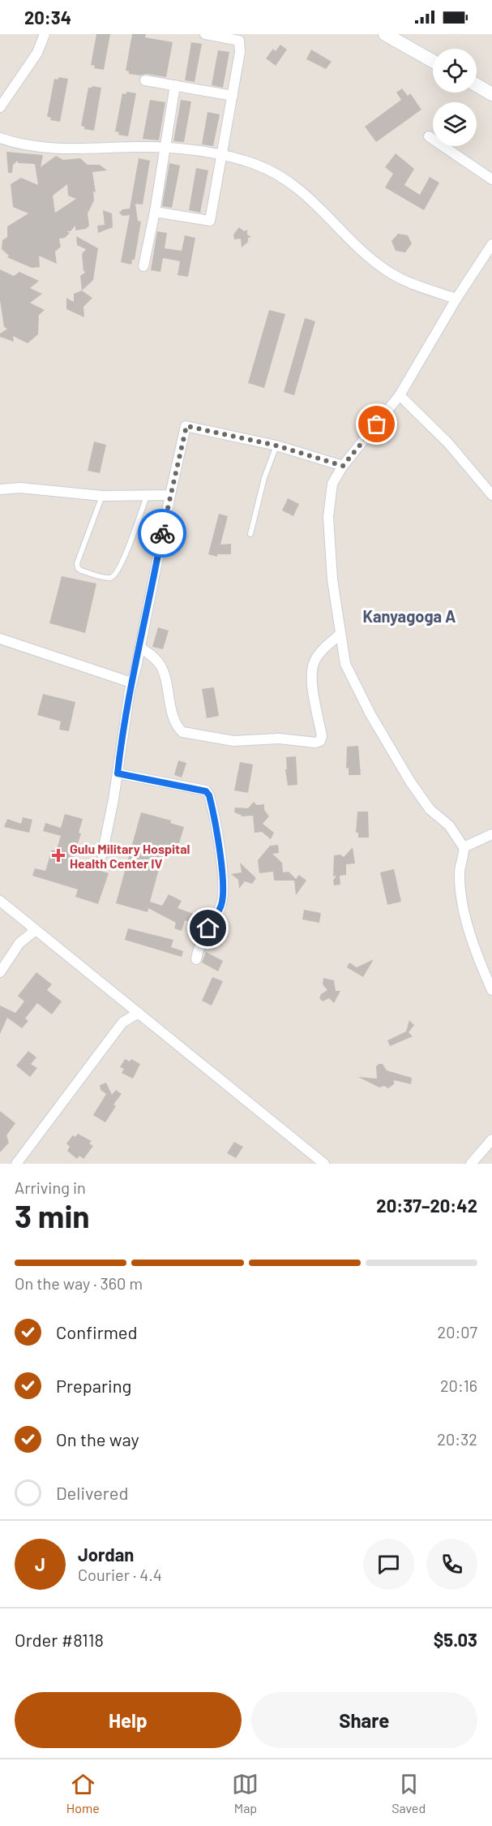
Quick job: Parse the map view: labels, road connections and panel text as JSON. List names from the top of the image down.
{
  "districts": ["Kanyagoga A"],
  "places": {
    "health": ["Gulu Military Hospital Health Center IV"]
  },
  "page": {
    "status": "20:34",
    "heading": ["3 min", "Arriving in", "20:37–20:42"],
    "panel": [
      "Jordan",
      "Courier · 4.4",
      "Order #8118",
      "$5.03"
    ],
    "bar": "On the way · 360 m",
    "list": [
      ["Confirmed", "20:07"],
      ["Preparing", "20:16"],
      ["On the way", "20:32"],
      "Delivered"
    ],
    "round": "J",
    "buttons": ["Help", "Share"],
    "tabs": ["Home", "Map", "Saved"]
  }
}
